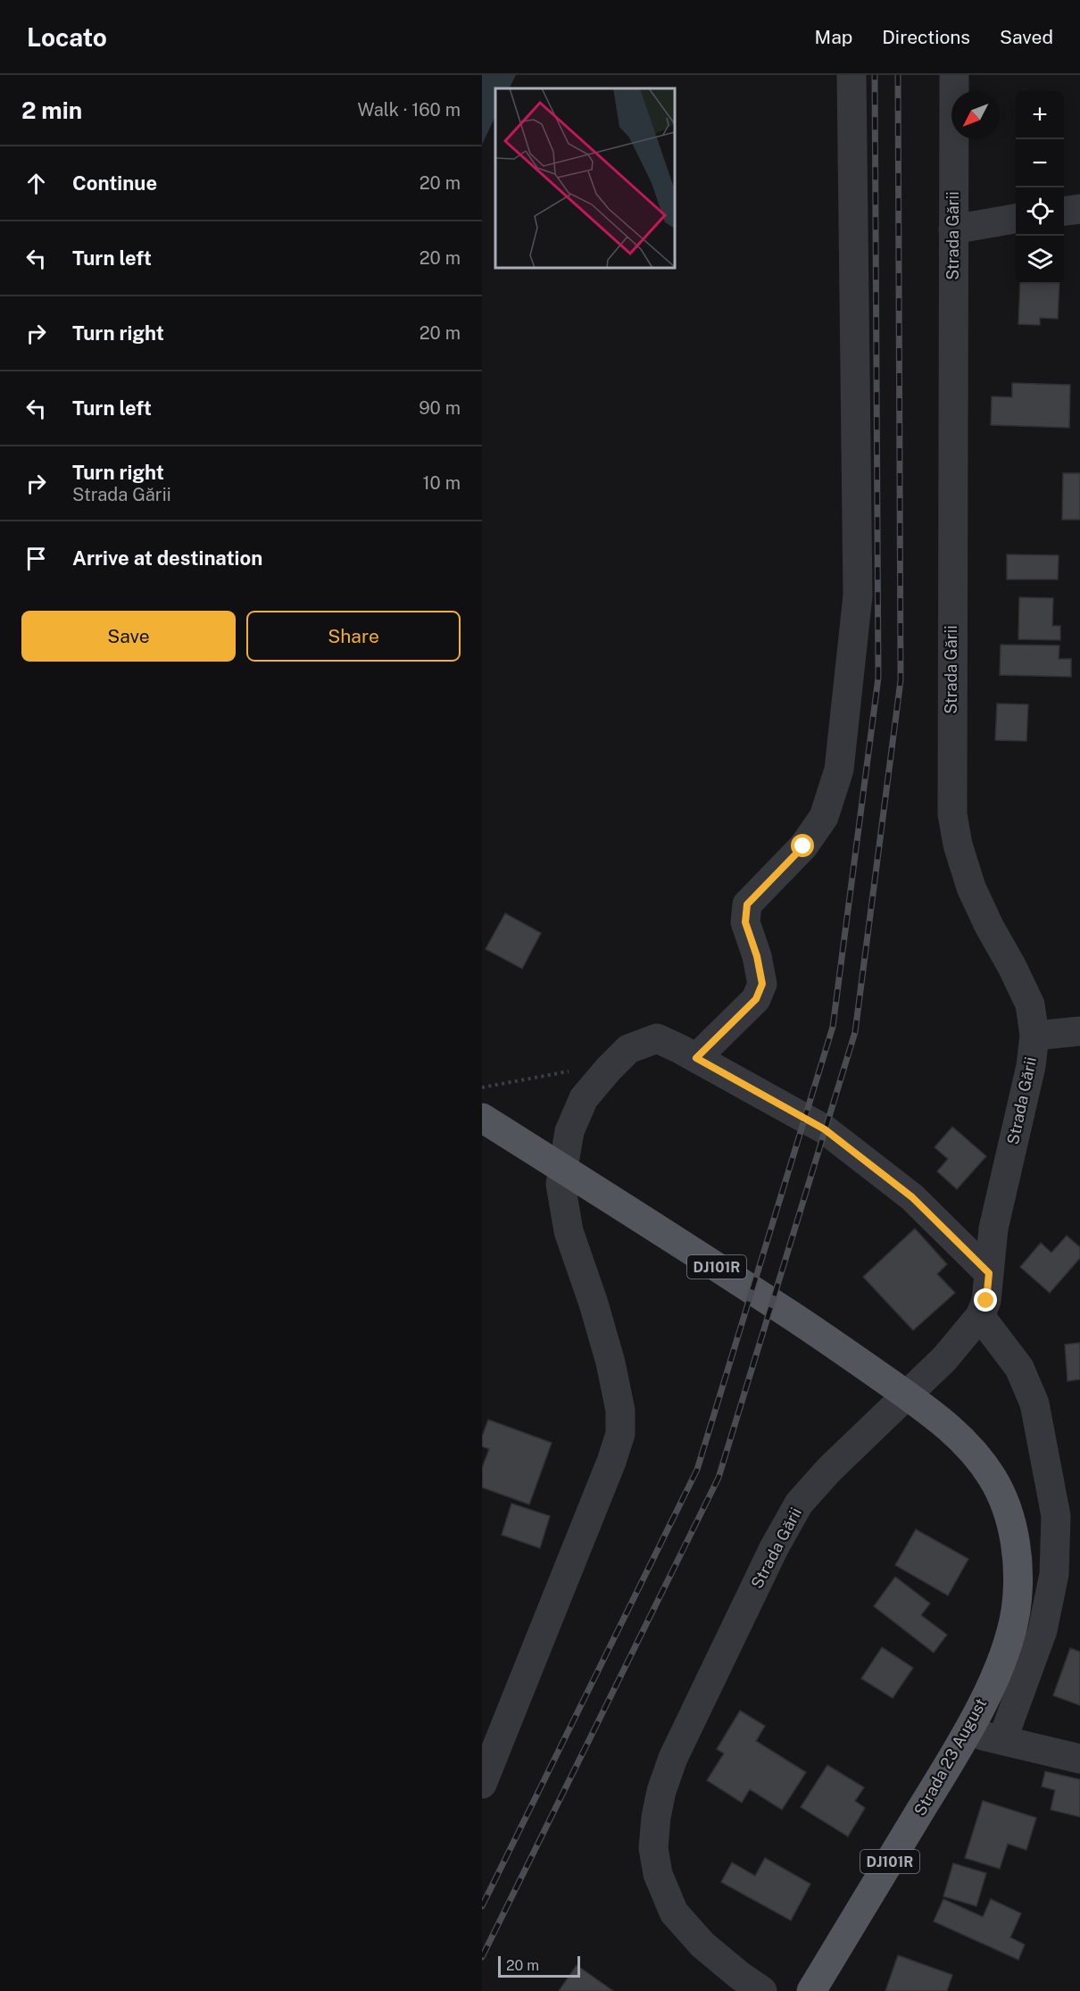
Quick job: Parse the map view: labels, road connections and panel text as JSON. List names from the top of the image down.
{
  "streets": {
    "main road": ["DJ101R", "Strada 23 August"],
    "street": ["Strada Gării"]
  },
  "scale_bar": "20 m",
  "north": "bottom left",
  "page": {
    "header": "Locato",
    "nav": ["Map", "Directions", "Saved"],
    "heading": ["2 min", "Walk · 160 m"],
    "map_buttons": ["+", "−"],
    "list": [
      ["Continue", "20 m"],
      ["Turn left", "20 m"],
      ["Turn right", "20 m"],
      ["Turn left", "90 m"],
      ["Turn right", "Strada Gării", "10 m"],
      "Arrive at destination"
    ],
    "buttons": ["Save", "Share"],
    "scale": "20 m"
  }
}
